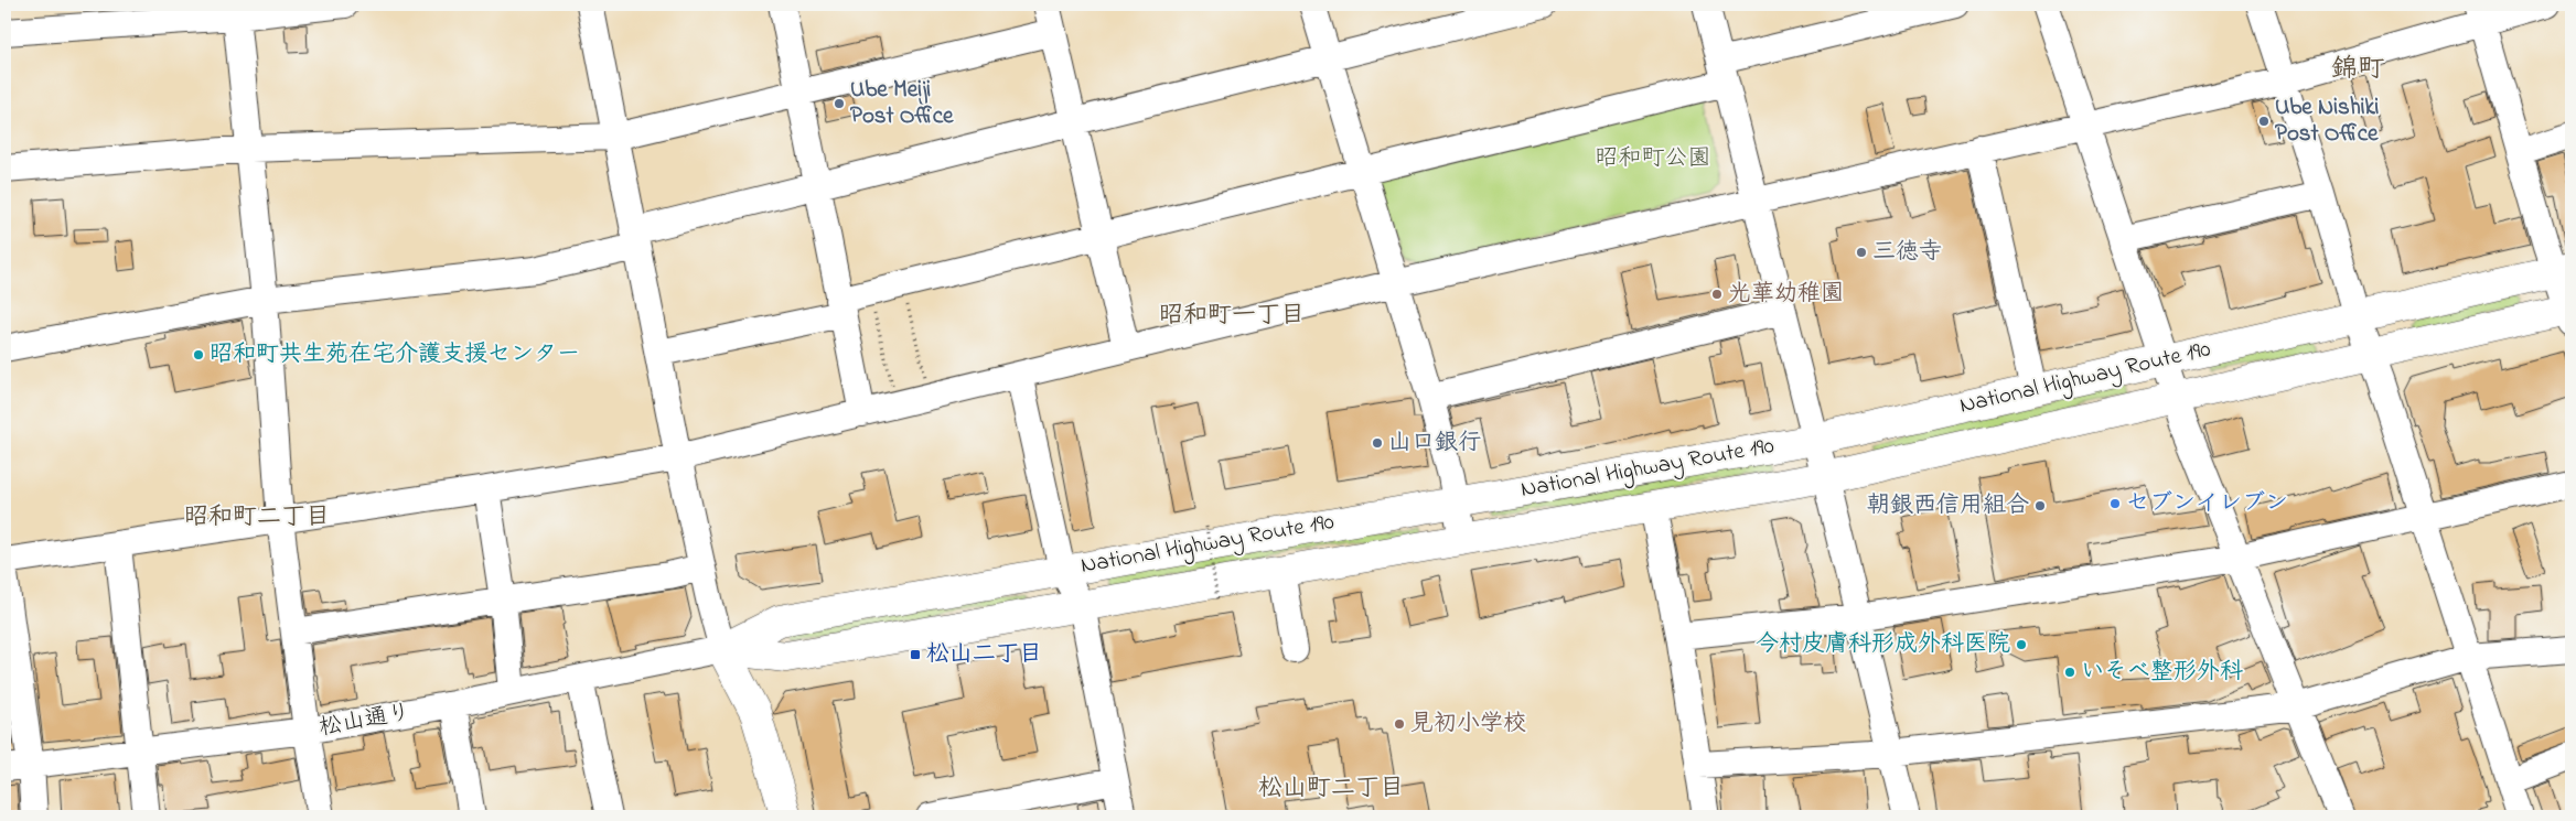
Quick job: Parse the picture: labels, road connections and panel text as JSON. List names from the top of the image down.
{
  "streets": {
    "highway": ["National Highway Route 190"],
    "street": ["松山通り"]
  },
  "crossings": [
    ["National Highway Route 190", "松山通り"]
  ],
  "districts": [
    "錦町",
    "昭和町一丁目",
    "昭和町二丁目",
    "松山町二丁目"
  ],
  "parks": ["昭和町公園"],
  "places": {
    "other": [
      "Ube Meiji Post Office",
      "Ube Nishiki Post Office",
      "三徳寺",
      "光華幼稚園",
      "昭和町共生苑在宅介護支援センター",
      "山口銀行",
      "セブンイレブン",
      "朝銀西信用組合",
      "今村皮膚科形成外科医院",
      "いそべ整形外科",
      "見初小学校"
    ],
    "transit": ["松山二丁目"]
  }
}
